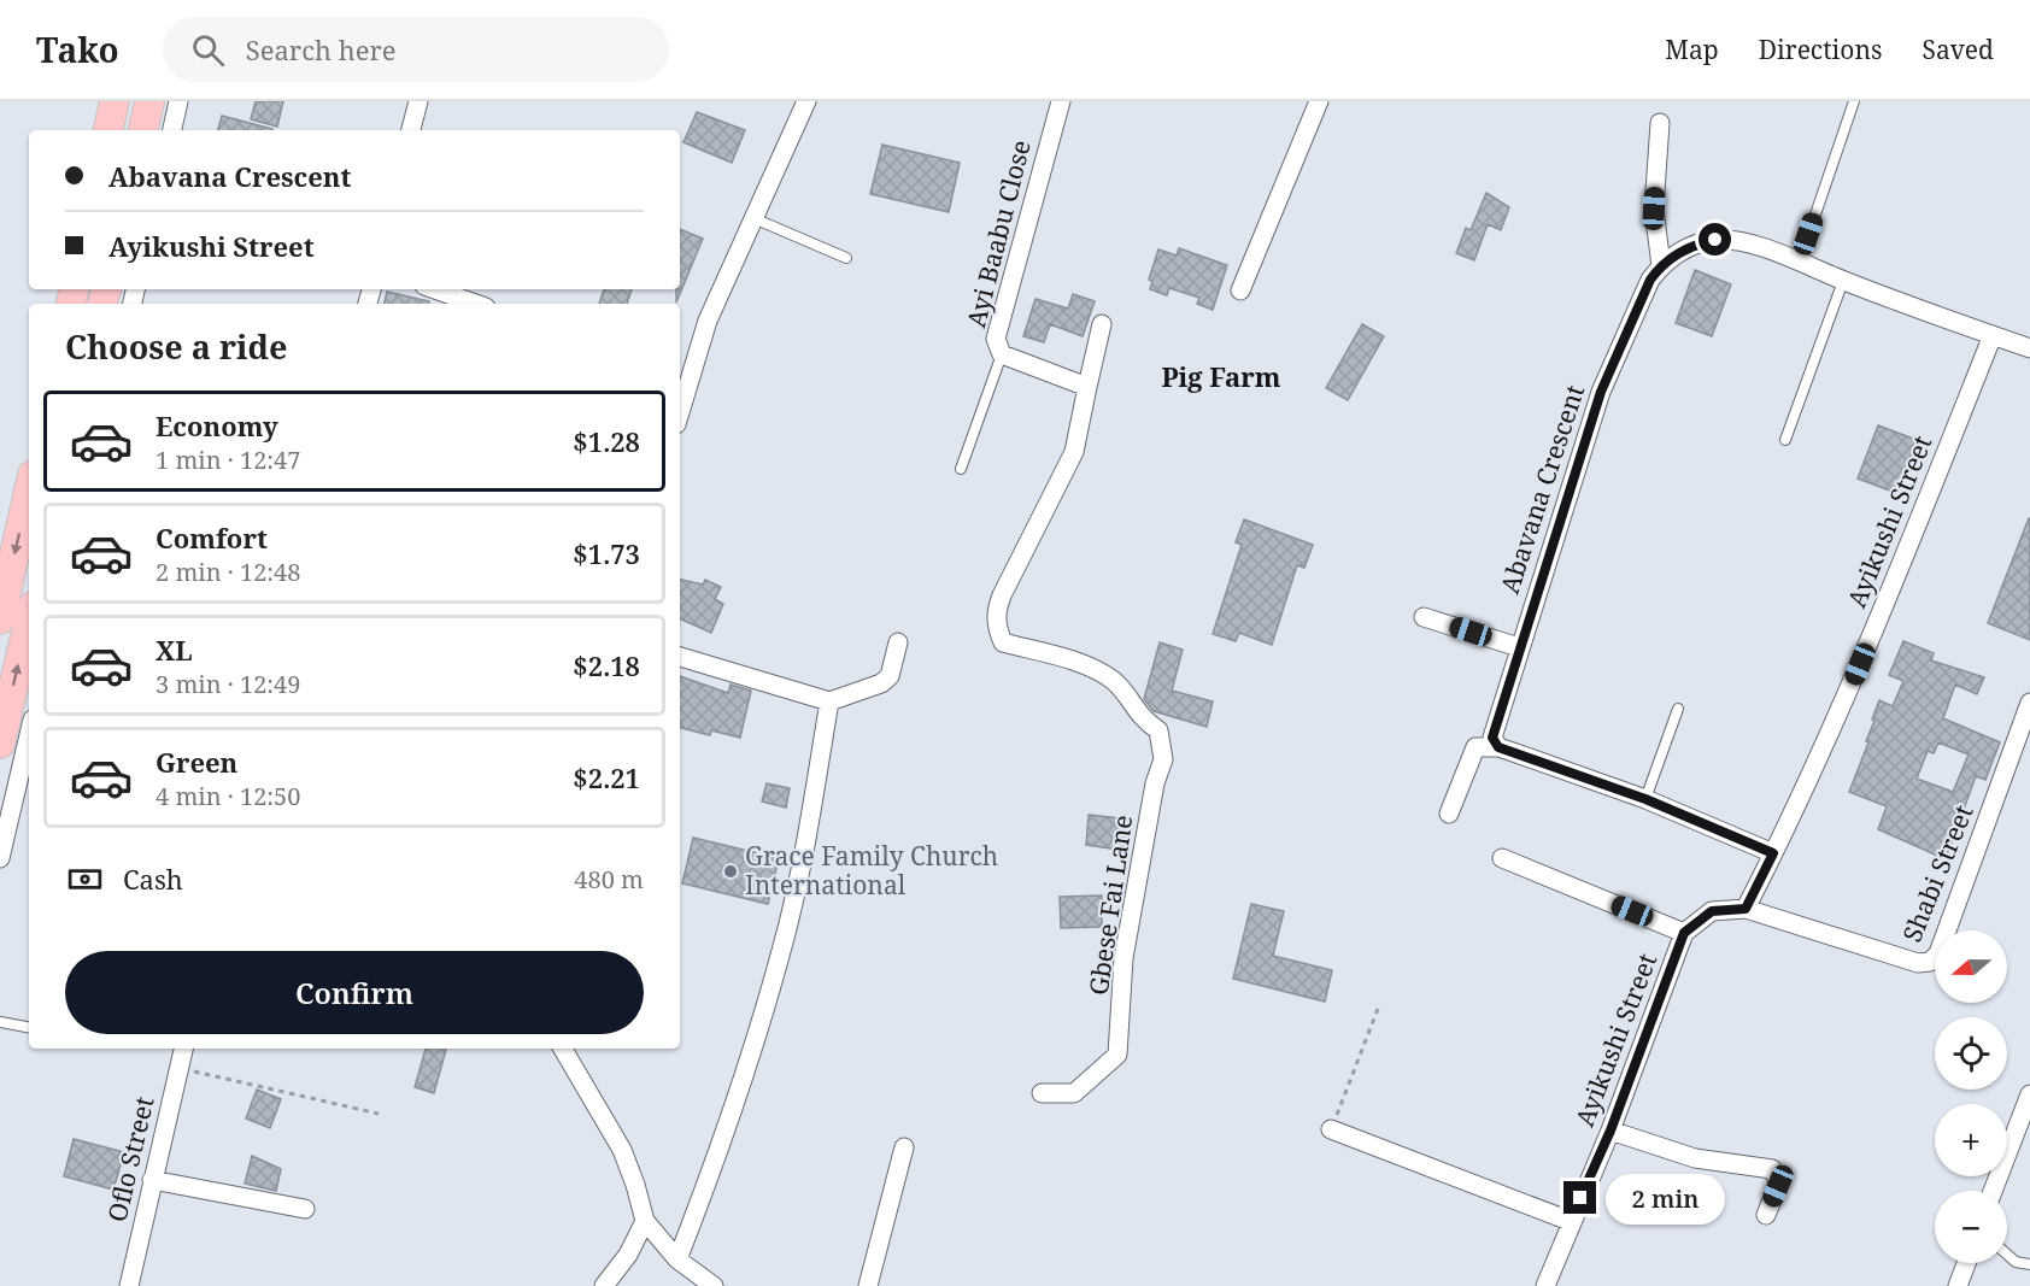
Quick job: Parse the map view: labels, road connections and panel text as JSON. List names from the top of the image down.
{
  "streets": {
    "street": [
      "Ayi Baabu Close",
      "Abavana Crescent",
      "Ayikushi Street",
      "Shabi Street",
      "Gbese Fai Lane",
      "Oflo Street"
    ]
  },
  "crossings": [
    ["Ayi Baabu Close", "Gbese Fai Lane"],
    ["Abavana Crescent", "Ayikushi Street"],
    ["Ayikushi Street", "Shabi Street"]
  ],
  "districts": ["Pig Farm"],
  "places": ["Grace Family Church International"],
  "north": "left",
  "page": {
    "header": "Tako",
    "search": "Search here",
    "nav": ["Map", "Directions", "Saved"],
    "banner": ["Abavana Crescent", "Ayikushi Street"],
    "heading": "Choose a ride",
    "list": [
      {
        "name": "Economy",
        "note": "1 min · 12:47",
        "value": "$1.28"
      },
      {
        "name": "Comfort",
        "note": "2 min · 12:48",
        "value": "$1.73"
      },
      {
        "name": "XL",
        "note": "3 min · 12:49",
        "value": "$2.18"
      },
      {
        "name": "Green",
        "note": "4 min · 12:50",
        "value": "$2.21"
      }
    ],
    "pay": ["Cash", "480 m"],
    "map_buttons": ["+", "−"],
    "buttons": "Confirm",
    "bubble": "2 min"
  }
}
